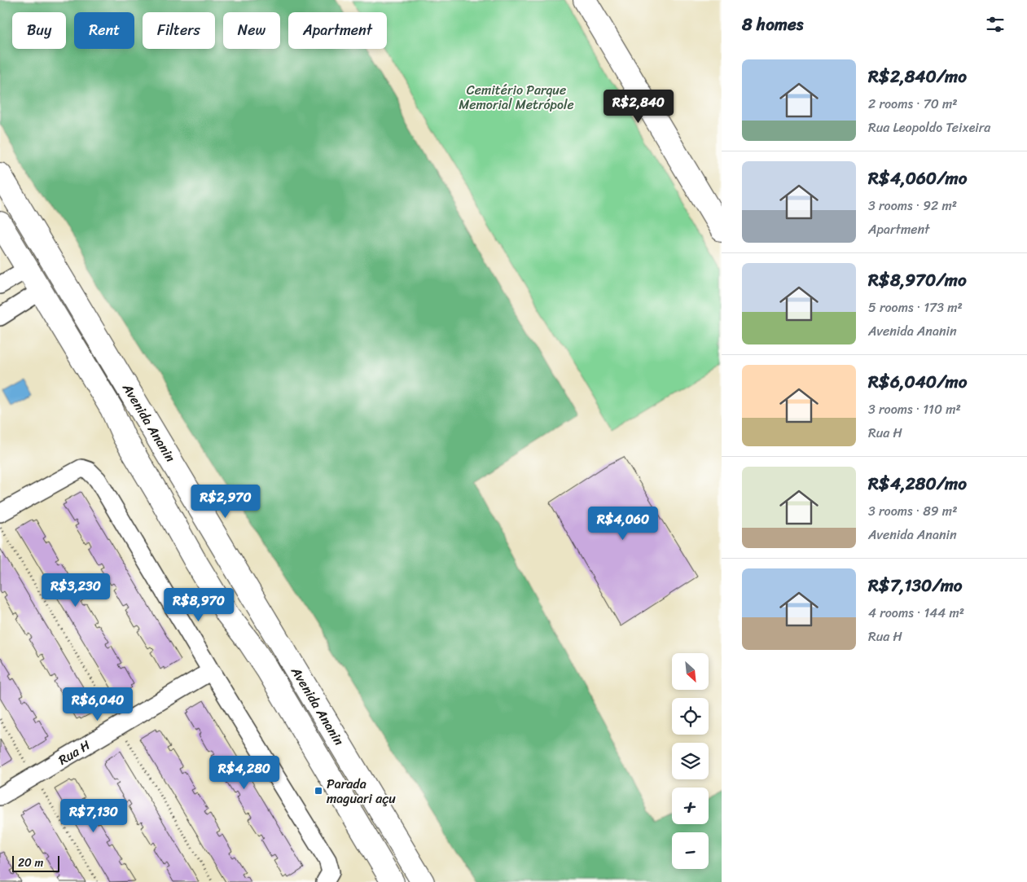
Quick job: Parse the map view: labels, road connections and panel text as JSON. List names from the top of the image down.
{
  "streets": {
    "main road": ["Avenida Ananin"],
    "street": ["Rua H"]
  },
  "parks": ["Cemitério Parque Memorial Metrópole"],
  "places": {
    "transit": ["Parada maguari açu"]
  },
  "scale_bar": "20 m",
  "north": "bottom right",
  "page": {
    "heading": "8 homes",
    "chip": [
      "Buy",
      "Rent",
      "Filters",
      "New",
      "Apartment"
    ],
    "list": [
      {
        "name": "R$2,840/mo",
        "note": "2 rooms · 70 m² · Rua Leopoldo Teixeira"
      },
      {
        "name": "R$4,060/mo",
        "note": "3 rooms · 92 m² · Apartment"
      },
      {
        "name": "R$8,970/mo",
        "note": "5 rooms · 173 m² · Avenida Ananin"
      },
      {
        "name": "R$6,040/mo",
        "note": "3 rooms · 110 m² · Rua H"
      },
      {
        "name": "R$4,280/mo",
        "note": "3 rooms · 89 m² · Avenida Ananin"
      },
      {
        "name": "R$7,130/mo",
        "note": "4 rooms · 144 m² · Rua H"
      }
    ],
    "price": [
      "R$2,840",
      "R$2,970",
      "R$4,060",
      "R$3,230",
      "R$8,970",
      "R$6,040",
      "R$4,280",
      "R$7,130"
    ],
    "map_buttons": ["+", "−"],
    "scale": "20 m"
  }
}
